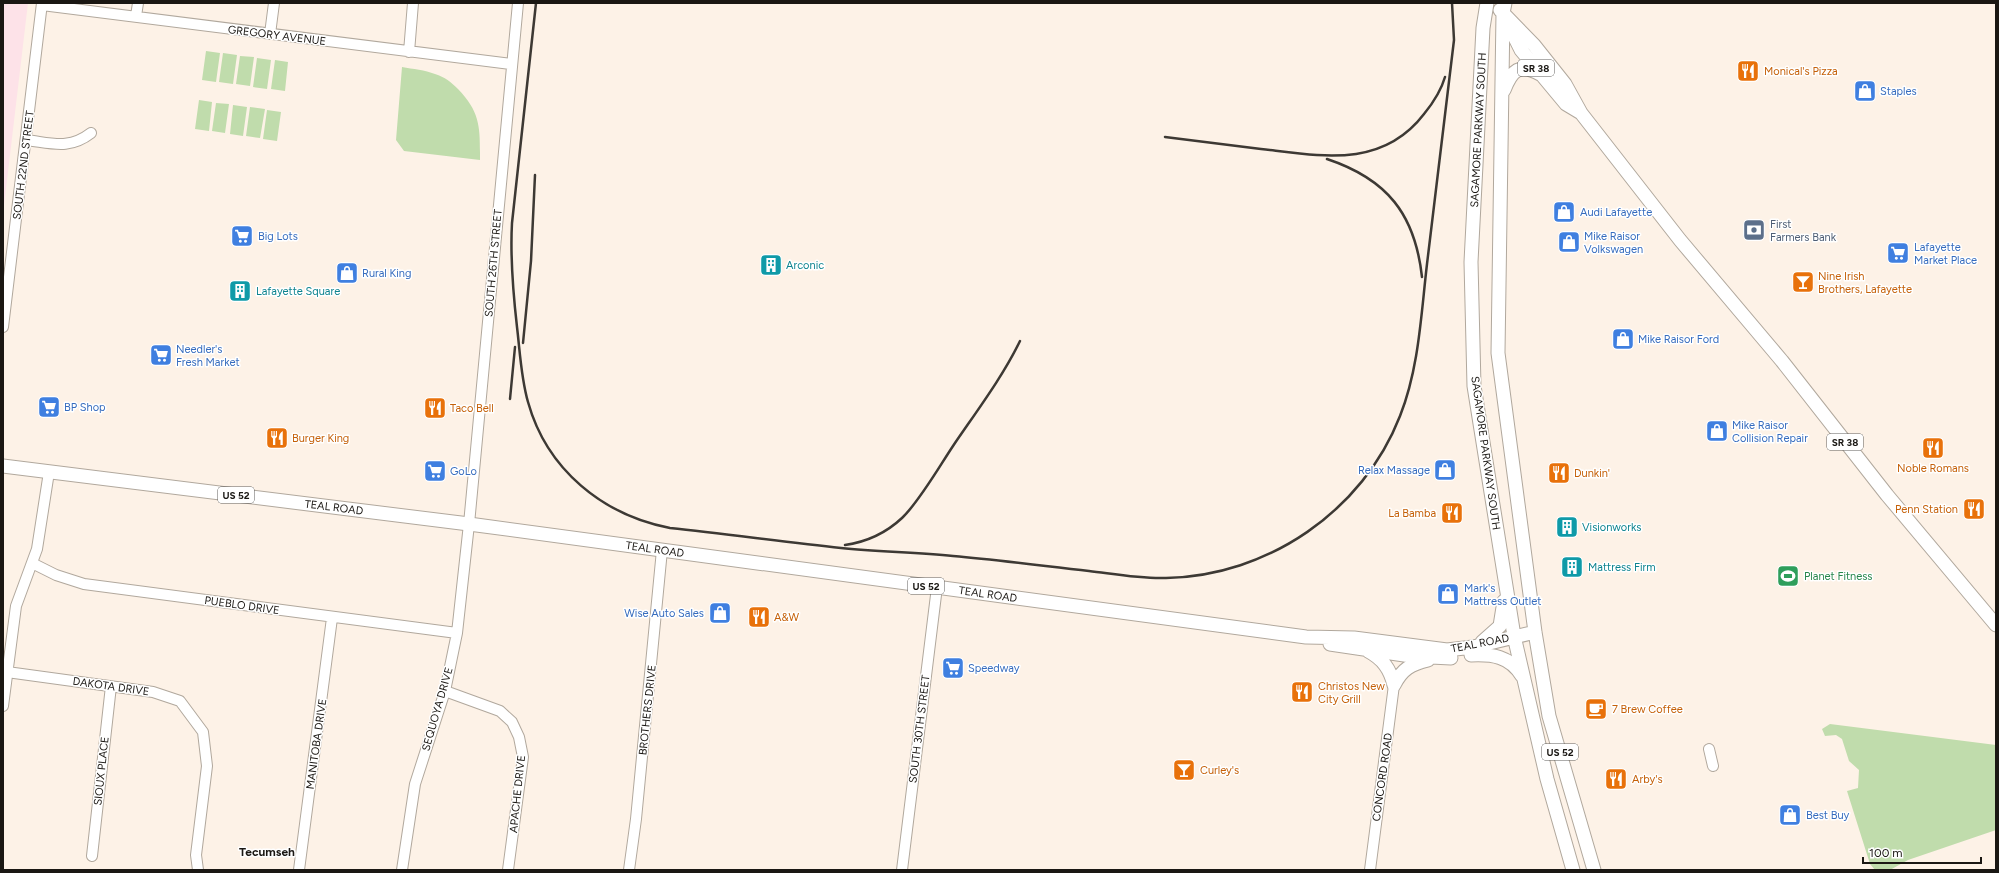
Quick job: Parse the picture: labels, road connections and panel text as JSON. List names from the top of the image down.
{
  "streets": {
    "main road": [
      "SR 38",
      "SAGAMORE PARKWAY SOUTH",
      "US 52",
      "TEAL ROAD"
    ],
    "street": [
      "GREGORY AVENUE",
      "SOUTH 22ND STREET",
      "SOUTH 26TH STREET",
      "PUEBLO DRIVE",
      "DAKOTA DRIVE",
      "SEQUOYA DRIVE",
      "BROTHERS DRIVE",
      "SOUTH 30TH STREET",
      "MANITOBA DRIVE",
      "SIOUX PLACE",
      "CONCORD ROAD",
      "APACHE DRIVE"
    ]
  },
  "crossings": [
    ["GREGORY AVENUE", "SOUTH 22ND STREET"],
    ["GREGORY AVENUE", "SOUTH 26TH STREET"],
    ["SR 38", "SAGAMORE PARKWAY SOUTH"],
    ["SAGAMORE PARKWAY SOUTH", "US 52"],
    ["SAGAMORE PARKWAY SOUTH", "TEAL ROAD"],
    ["SOUTH 26TH STREET", "TEAL ROAD"],
    ["SOUTH 26TH STREET", "SEQUOYA DRIVE"],
    ["US 52", "TEAL ROAD"],
    ["TEAL ROAD", "SEQUOYA DRIVE"],
    ["TEAL ROAD", "BROTHERS DRIVE"],
    ["TEAL ROAD", "SOUTH 30TH STREET"],
    ["PUEBLO DRIVE", "SEQUOYA DRIVE"],
    ["PUEBLO DRIVE", "MANITOBA DRIVE"],
    ["DAKOTA DRIVE", "SIOUX PLACE"],
    ["SEQUOYA DRIVE", "APACHE DRIVE"]
  ],
  "districts": ["Tecumseh"],
  "places": {
    "restaurant": [
      "Monical's Pizza",
      "Taco Bell",
      "Burger King",
      "Noble Romans",
      "Dunkin'",
      "Penn Station",
      "La Bamba",
      "A&W",
      "Christos New City Grill",
      "Arby's"
    ],
    "shop": [
      "Staples",
      "Audi Lafayette",
      "Mike Raisor Volkswagen",
      "Rural King",
      "Mike Raisor Ford",
      "Mike Raisor Collision Repair",
      "Relax Massage",
      "Mark's Mattress Outlet",
      "Wise Auto Sales",
      "Best Buy"
    ],
    "bank": ["First Farmers Bank"],
    "supermarket": [
      "Big Lots",
      "Lafayette Market Place",
      "Needler's Fresh Market",
      "BP Shop",
      "GoLo",
      "Speedway"
    ],
    "building": [
      "Arconic",
      "Lafayette Square",
      "Visionworks",
      "Mattress Firm"
    ],
    "bar": ["Nine Irish Brothers, Lafayette", "Curley's"],
    "sports": ["Planet Fitness"],
    "cafe": ["7 Brew Coffee"]
  },
  "scale_bar": "100 m"
}
